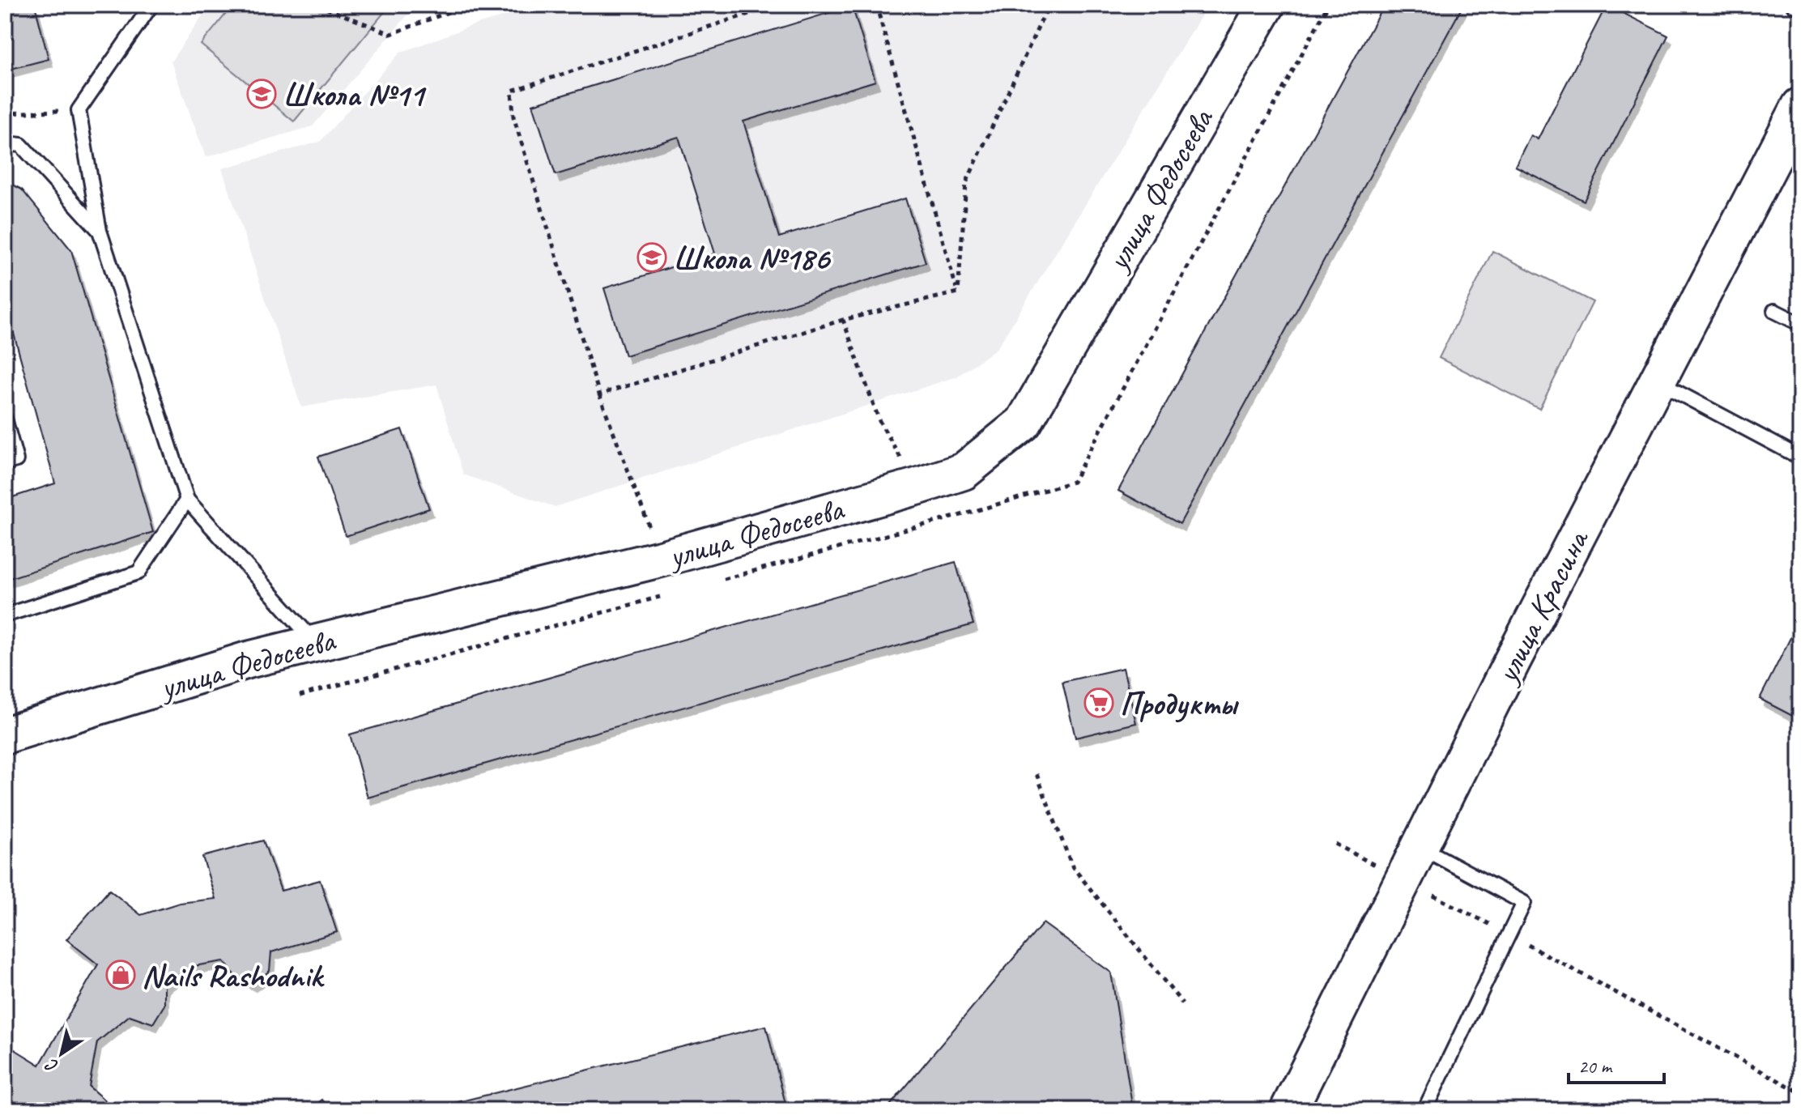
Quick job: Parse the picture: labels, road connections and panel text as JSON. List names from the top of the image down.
{
  "streets": {
    "street": ["улица Федосеева", "улица Красина"]
  },
  "places": {
    "school or university": ["Школа №11", "Школа №186"],
    "supermarket": ["Продукты"],
    "shop": ["Nails Rashodnik"]
  },
  "scale_bar": "20 m",
  "north": "bottom left"
}
